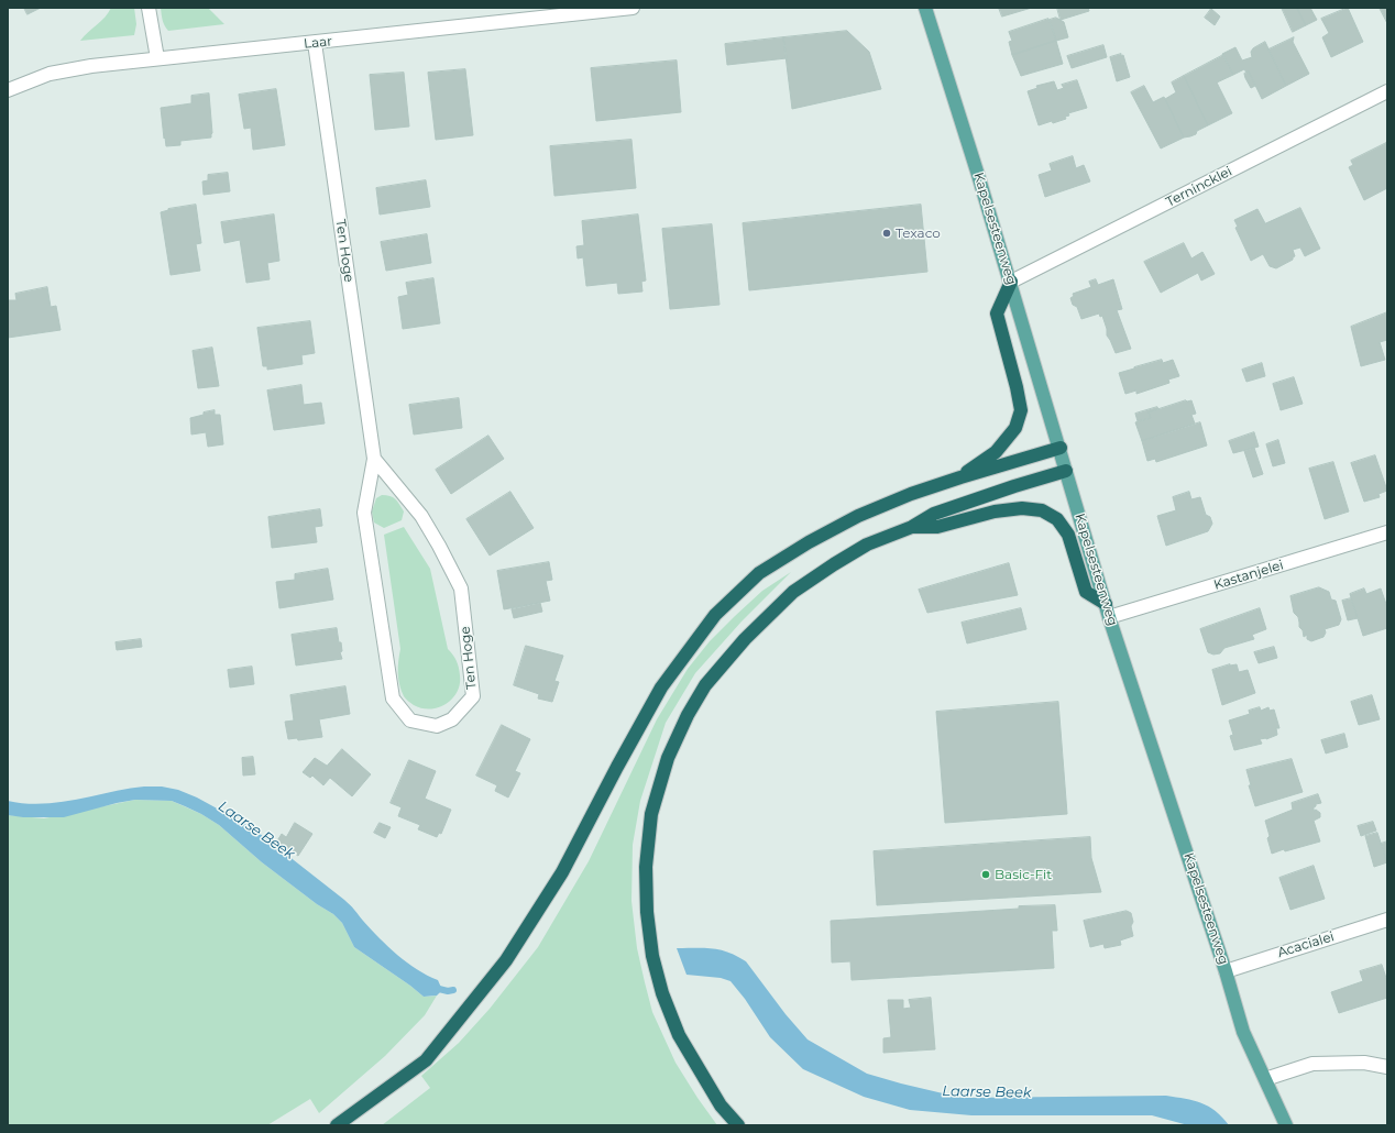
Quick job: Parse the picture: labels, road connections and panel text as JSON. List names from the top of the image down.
{
  "streets": {
    "main road": ["Kapelsesteenweg"],
    "street": [
      "Laar",
      "Ternincklei",
      "Ten Hoge",
      "Kastanjelei",
      "Acacialei"
    ]
  },
  "crossings": [
    ["Laar", "Ten Hoge"],
    ["Ternincklei", "Kapelsesteenweg"],
    ["Kapelsesteenweg", "Kastanjelei"],
    ["Kapelsesteenweg", "Acacialei"]
  ],
  "water": ["Laarse Beek"],
  "places": ["Texaco", "Basic-Fit"]
}
